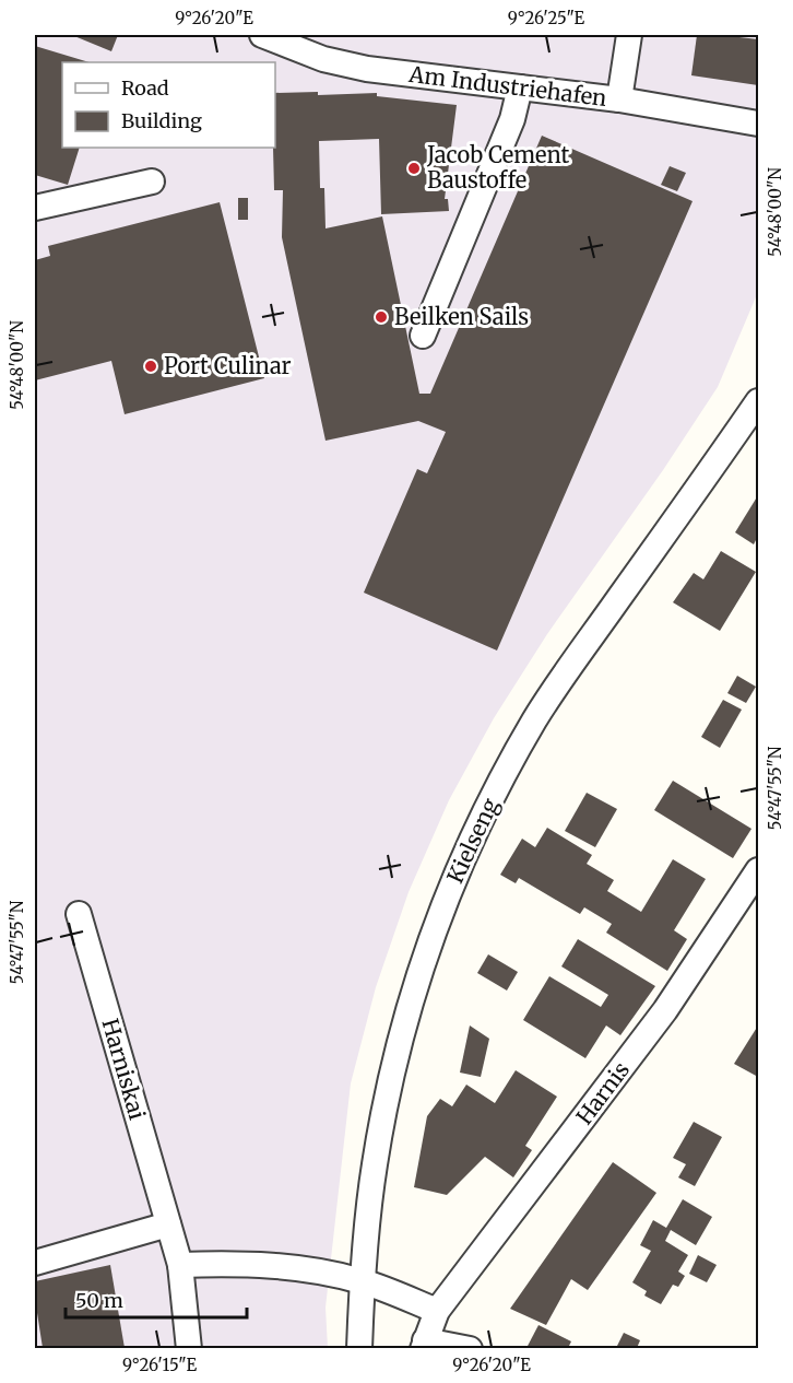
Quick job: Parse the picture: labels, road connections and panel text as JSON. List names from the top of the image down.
{
  "streets": {
    "street": [
      "Am Industriehafen",
      "Kielseng",
      "Harniskai",
      "Harnis"
    ]
  },
  "places": ["Jacob Cement Baustoffe", "Beilken Sails", "Port Culinar"],
  "legend": ["Road", "Building"],
  "scale_bar": "50 m",
  "coordinates": [
    "9°26'20\"E",
    "9°26'25\"E",
    "54°48'00\"N",
    "54°47'55\"N",
    "9°26'15\"E"
  ]
}
